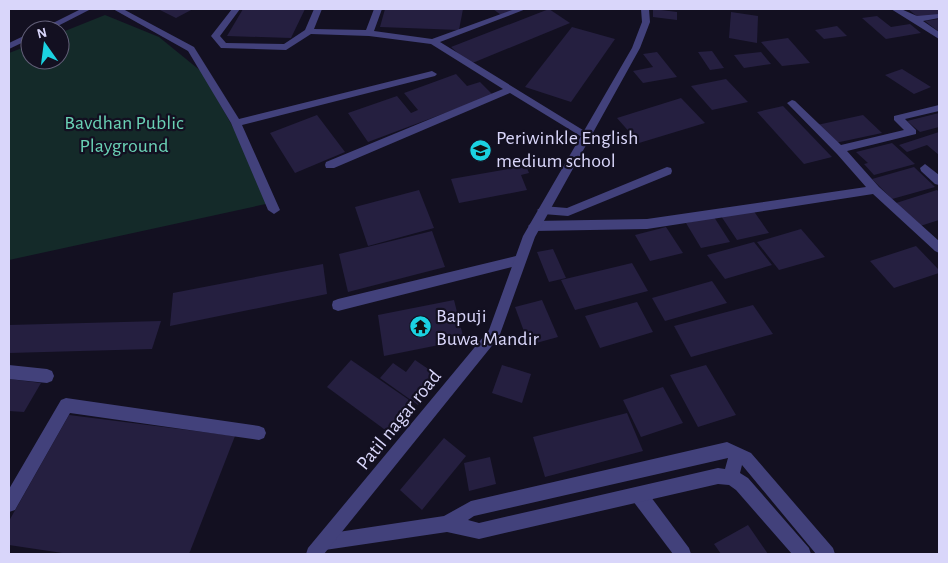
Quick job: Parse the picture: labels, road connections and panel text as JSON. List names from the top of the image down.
{
  "streets": {
    "street": ["Patil nagar road"]
  },
  "parks": ["Bavdhan Public Playground"],
  "places": {
    "school or university": ["Periwinkle English medium school"],
    "temple": ["Bapuji Buwa Mandir"]
  },
  "north": "top"
}
